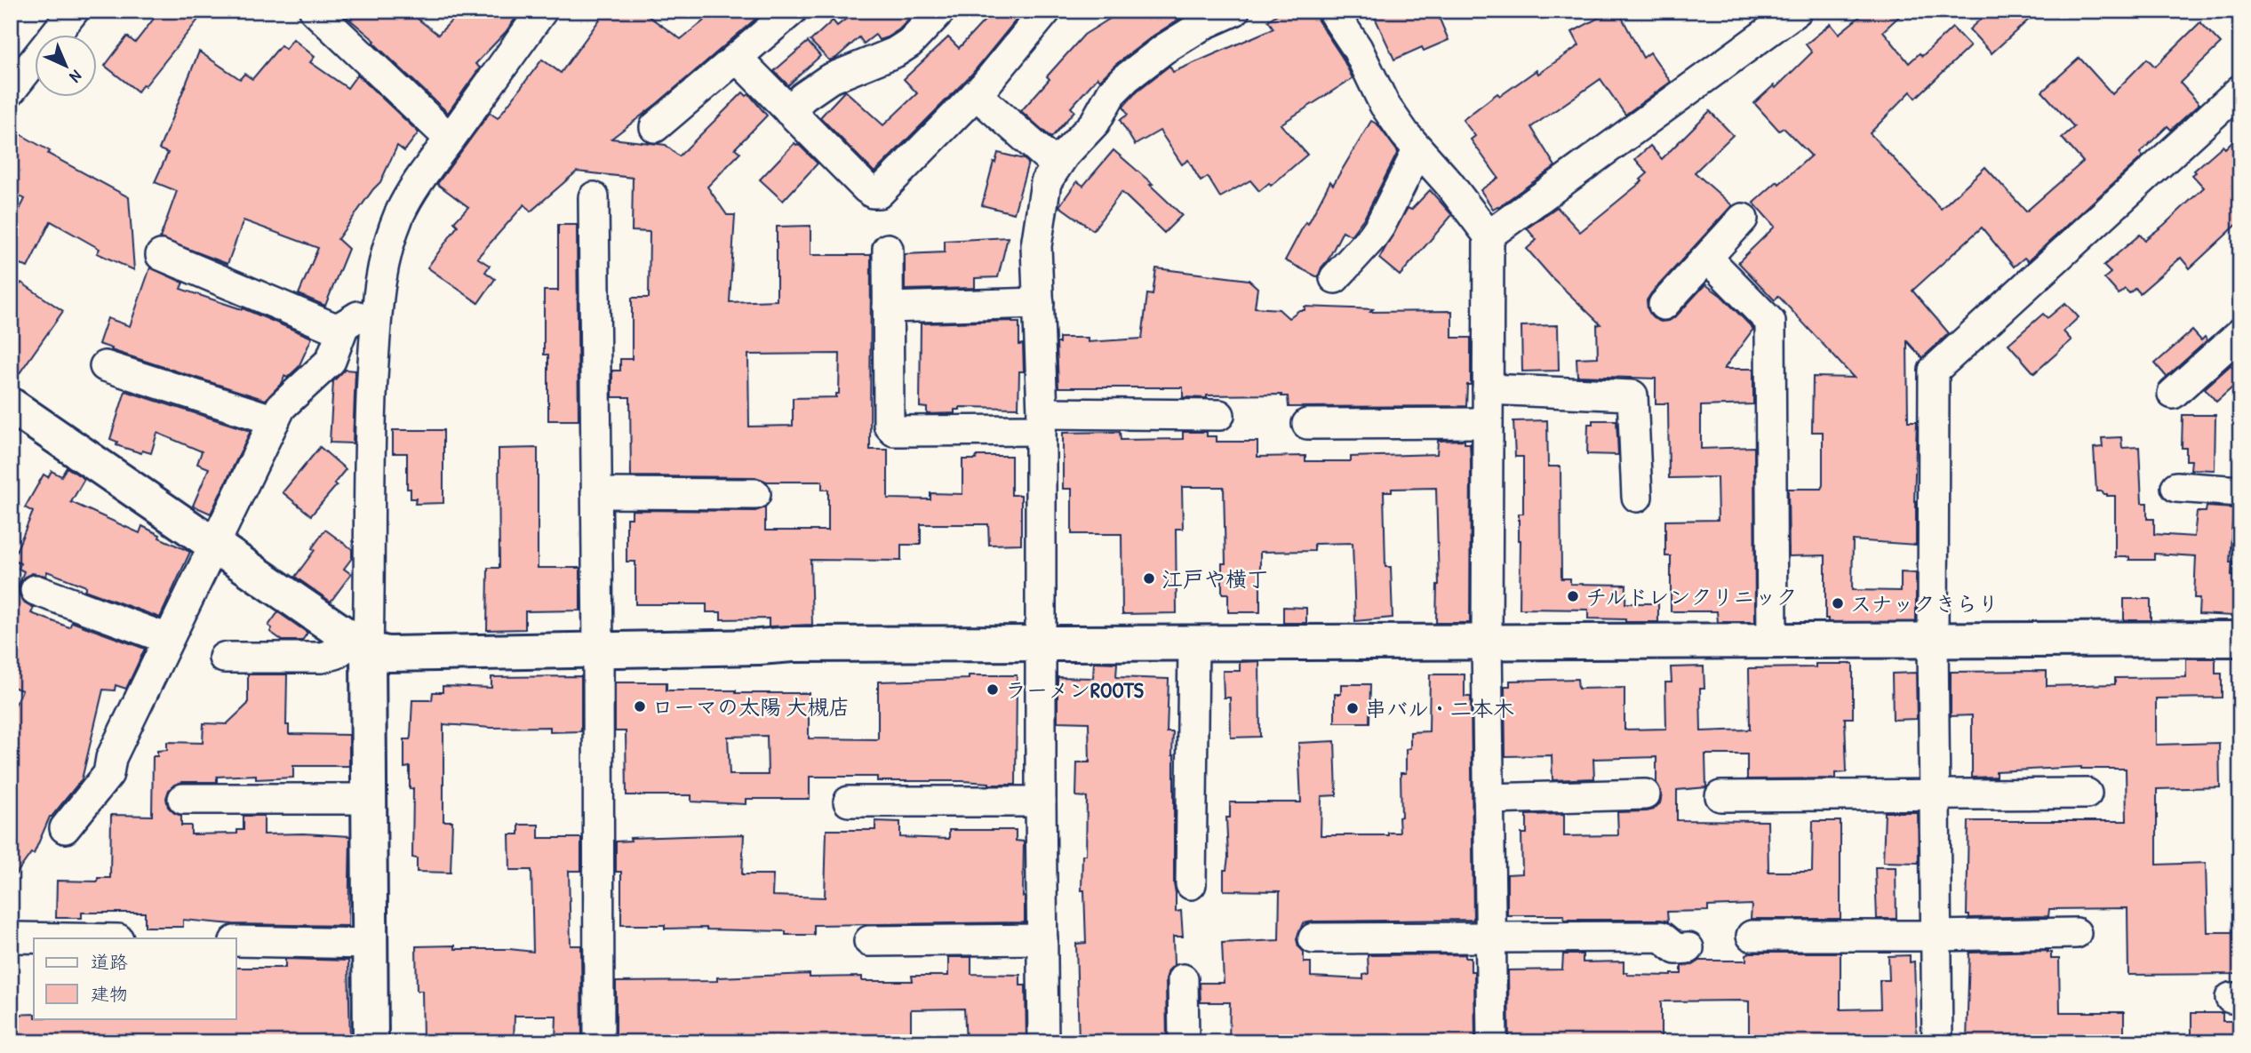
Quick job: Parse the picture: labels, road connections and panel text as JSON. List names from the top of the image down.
{
  "places": [
    "江戸や横丁",
    "チルドレンクリニック",
    "スナックきらり",
    "ラーメンROOTS",
    "ローマの太陽 大槻店",
    "串バル・二本木"
  ],
  "legend": ["道路", "建物"],
  "north": "bottom right"
}
